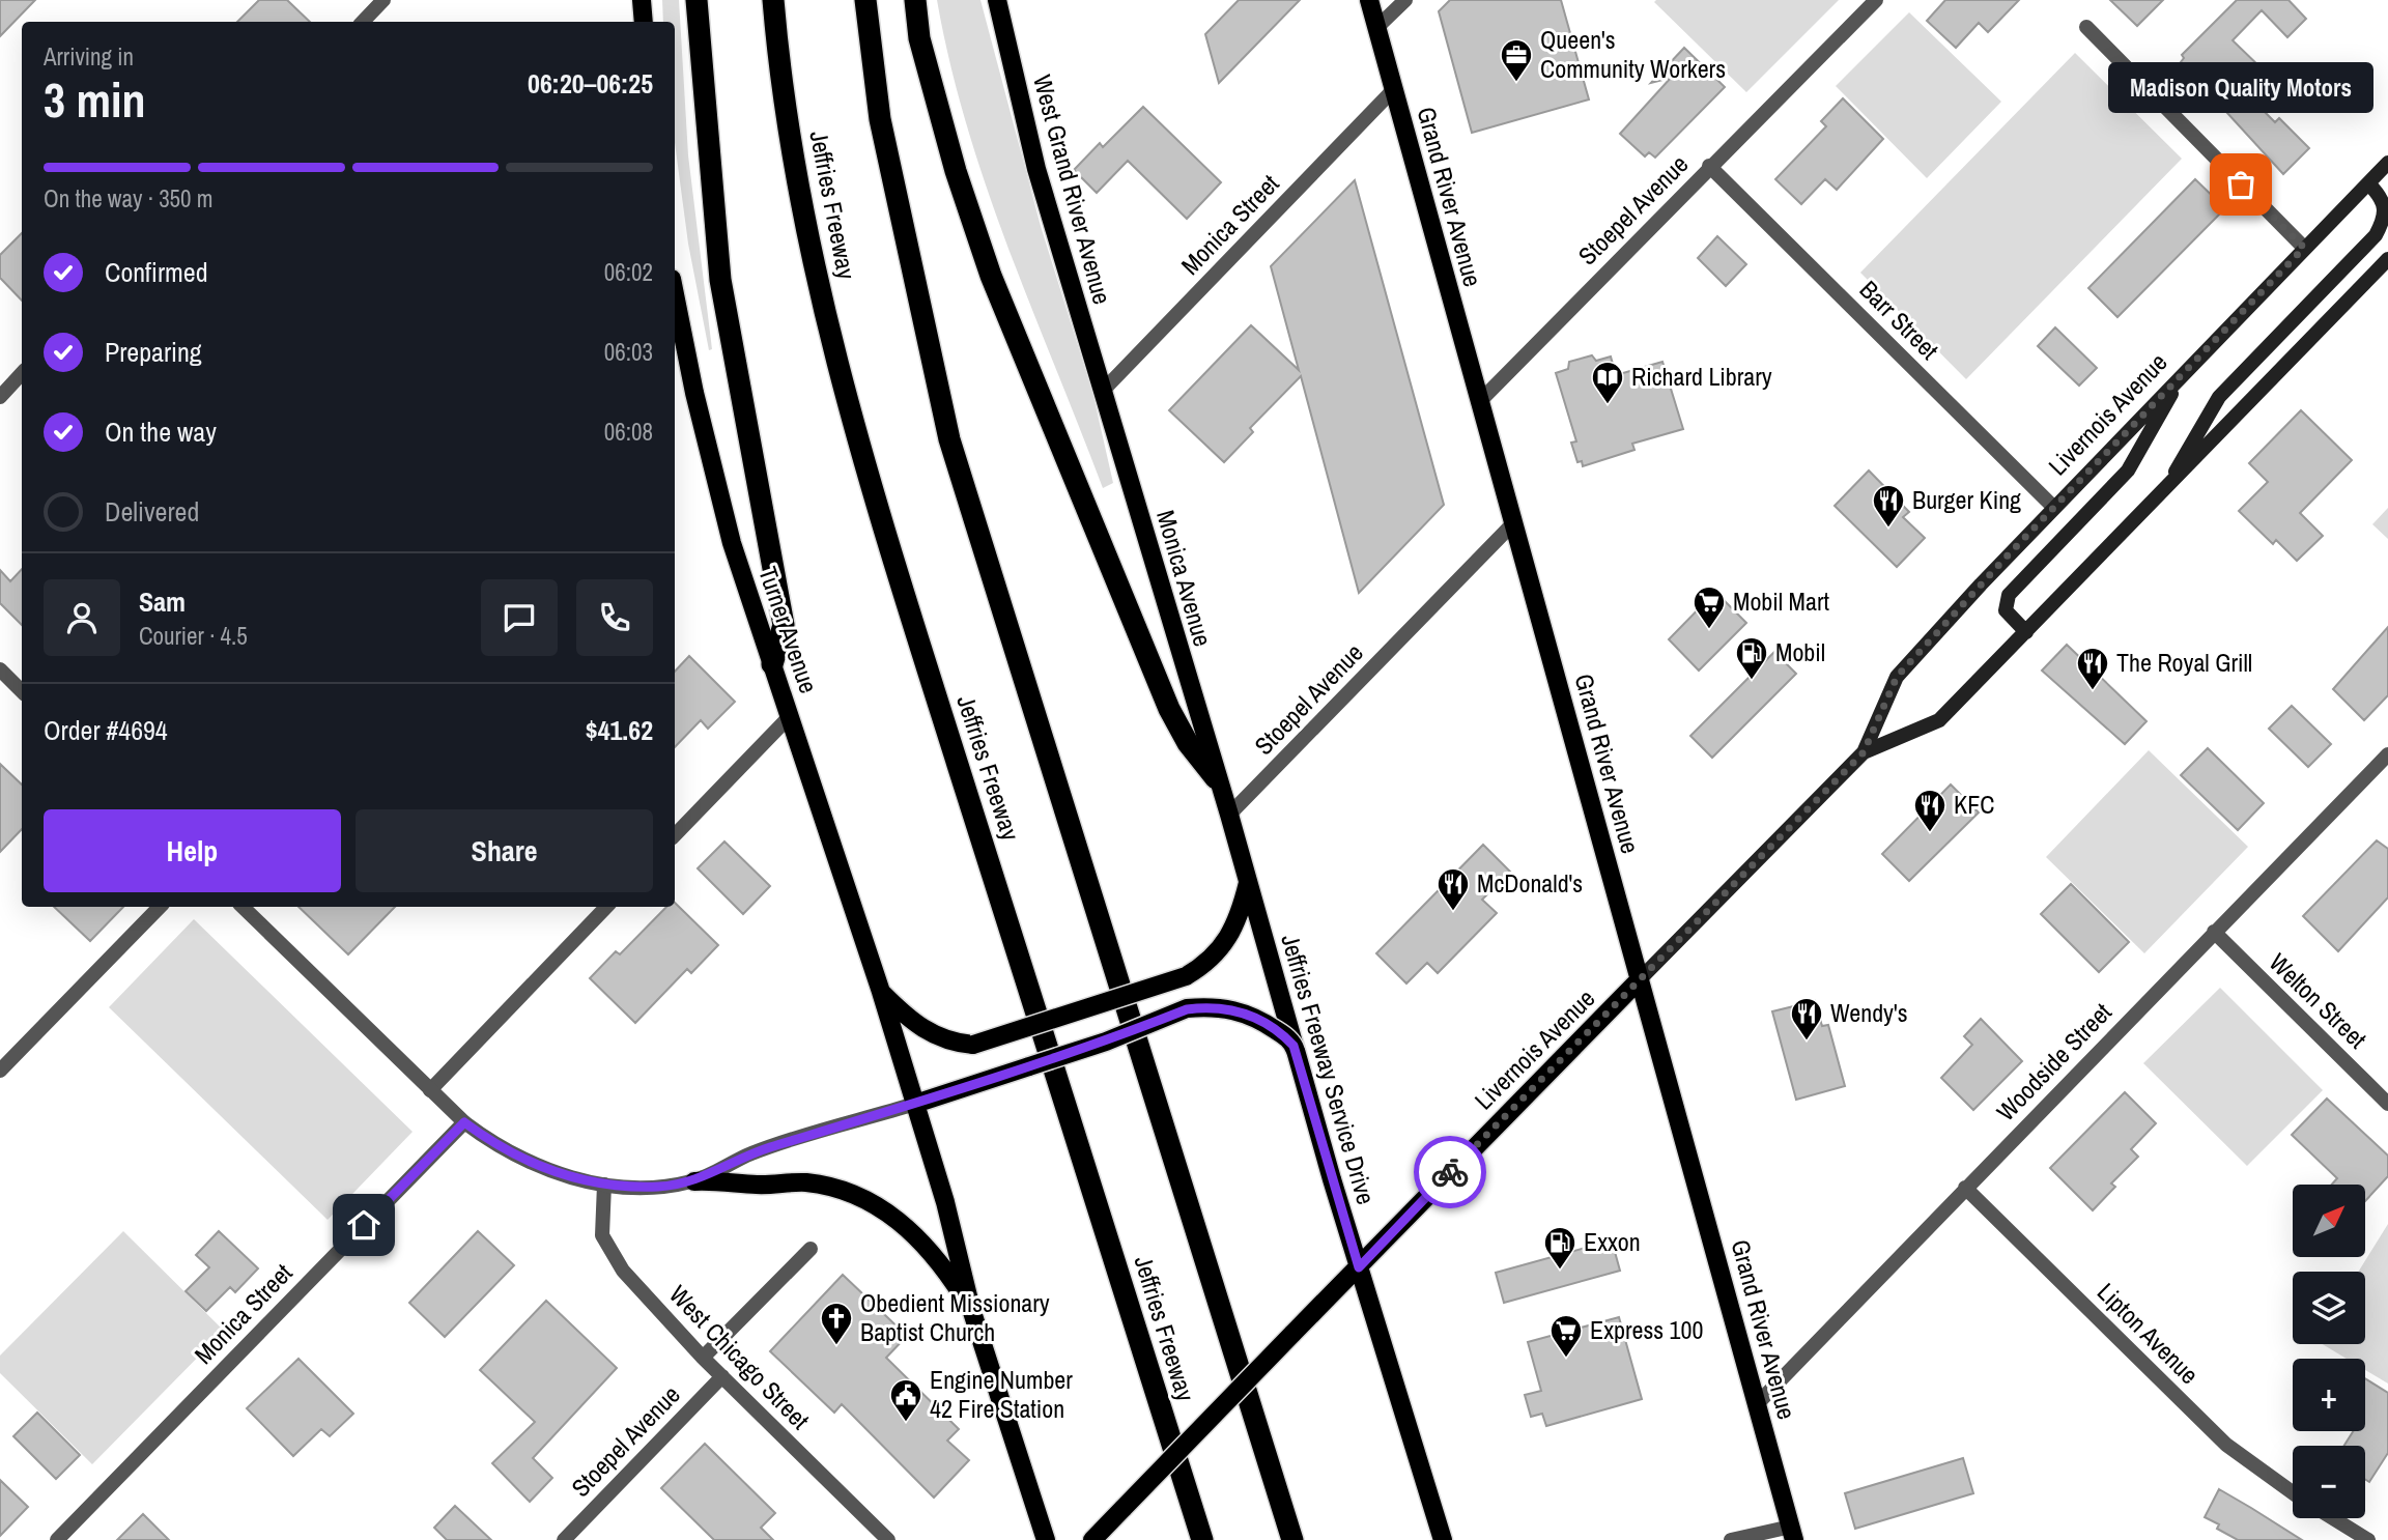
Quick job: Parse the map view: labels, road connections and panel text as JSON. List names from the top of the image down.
{
  "streets": {
    "highway": ["Jeffries Freeway"],
    "main road": [
      "West Grand River Avenue",
      "Grand River Avenue",
      "Livernois Avenue",
      "Monica Avenue",
      "Turner Avenue",
      "Jeffries Freeway Service Drive"
    ],
    "street": [
      "Stoepel Avenue",
      "Monica Street",
      "Barr Street",
      "Welton Street",
      "Woodside Street",
      "Lipton Avenue",
      "West Chicago Street"
    ]
  },
  "crossings": [
    ["West Grand River Avenue", "Monica Street"],
    ["West Grand River Avenue", "Monica Avenue"],
    ["Grand River Avenue", "Stoepel Avenue"],
    ["Grand River Avenue", "Monica Street"],
    ["Grand River Avenue", "Livernois Avenue"],
    ["Grand River Avenue", "Woodside Street"],
    ["Stoepel Avenue", "Barr Street"],
    ["Stoepel Avenue", "Jeffries Freeway Service Drive"],
    ["Stoepel Avenue", "West Chicago Street"],
    ["Monica Street", "Monica Avenue"],
    ["Barr Street", "Livernois Avenue"],
    ["Livernois Avenue", "Jeffries Freeway Service Drive"],
    ["Monica Avenue", "Jeffries Freeway Service Drive"],
    ["Welton Street", "Woodside Street"],
    ["Woodside Street", "Lipton Avenue"]
  ],
  "places": {
    "office": ["Queen's Community Workers"],
    "other": ["Madison Quality Motors"],
    "library": ["Richard Library"],
    "restaurant": [
      "Burger King",
      "The Royal Grill",
      "KFC",
      "McDonald's",
      "Wendy's"
    ],
    "supermarket": ["Mobil Mart", "Express 100"],
    "fuel station": ["Mobil", "Exxon"],
    "church": ["Obedient Missionary Baptist Church"],
    "public building": ["Engine Number 42 Fire Station"]
  },
  "north": "top right",
  "page": {
    "heading": ["3 min", "Arriving in", "06:20–06:25"],
    "panel": [
      "Sam",
      "Courier · 4.5",
      "Order #4694",
      "$41.62"
    ],
    "bubble": "Madison Quality Motors",
    "bar": "On the way · 350 m",
    "list": [
      ["Confirmed", "06:02"],
      ["Preparing", "06:03"],
      ["On the way", "06:08"],
      "Delivered"
    ],
    "buttons": ["Help", "Share"],
    "map_buttons": ["+", "−"]
  }
}
